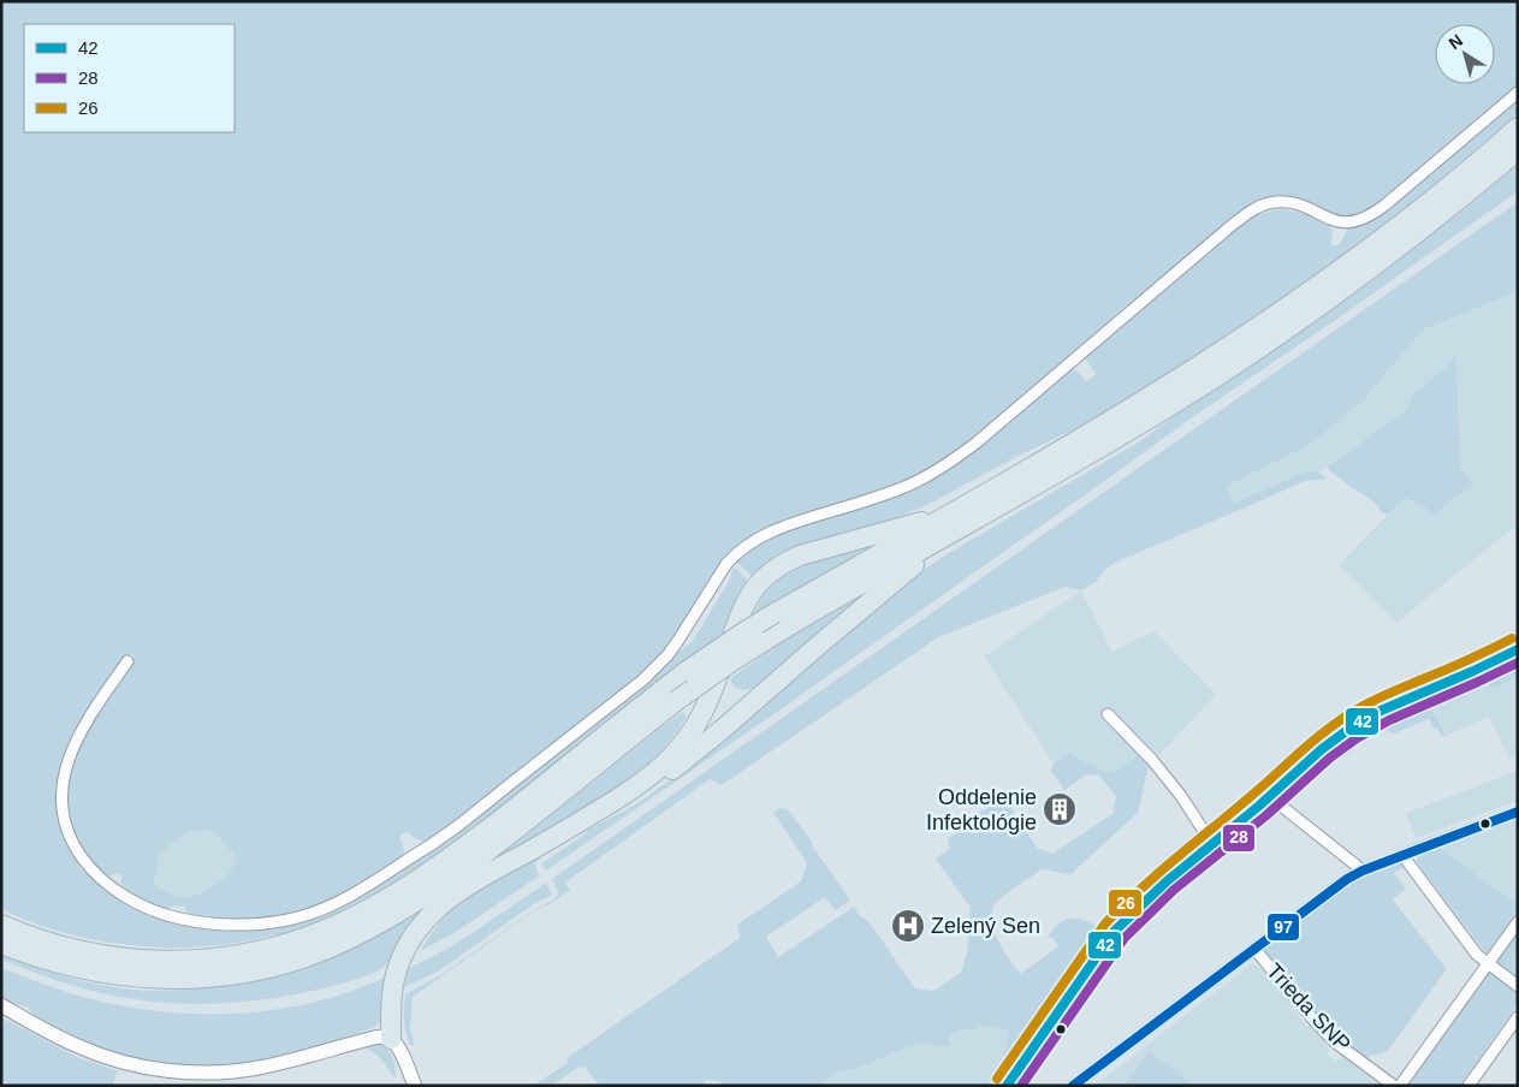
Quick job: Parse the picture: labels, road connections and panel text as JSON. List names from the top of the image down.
{
  "streets": {
    "street": ["Trieda SNP"]
  },
  "places": {
    "building": ["Oddelenie Infektológie"],
    "hospital": ["Zelený Sen"]
  },
  "lines": [
    "transit line 26",
    "transit line 42",
    "transit line 28",
    "transit line 97"
  ],
  "legend": ["42", "28", "26"],
  "north": "top left"
}
